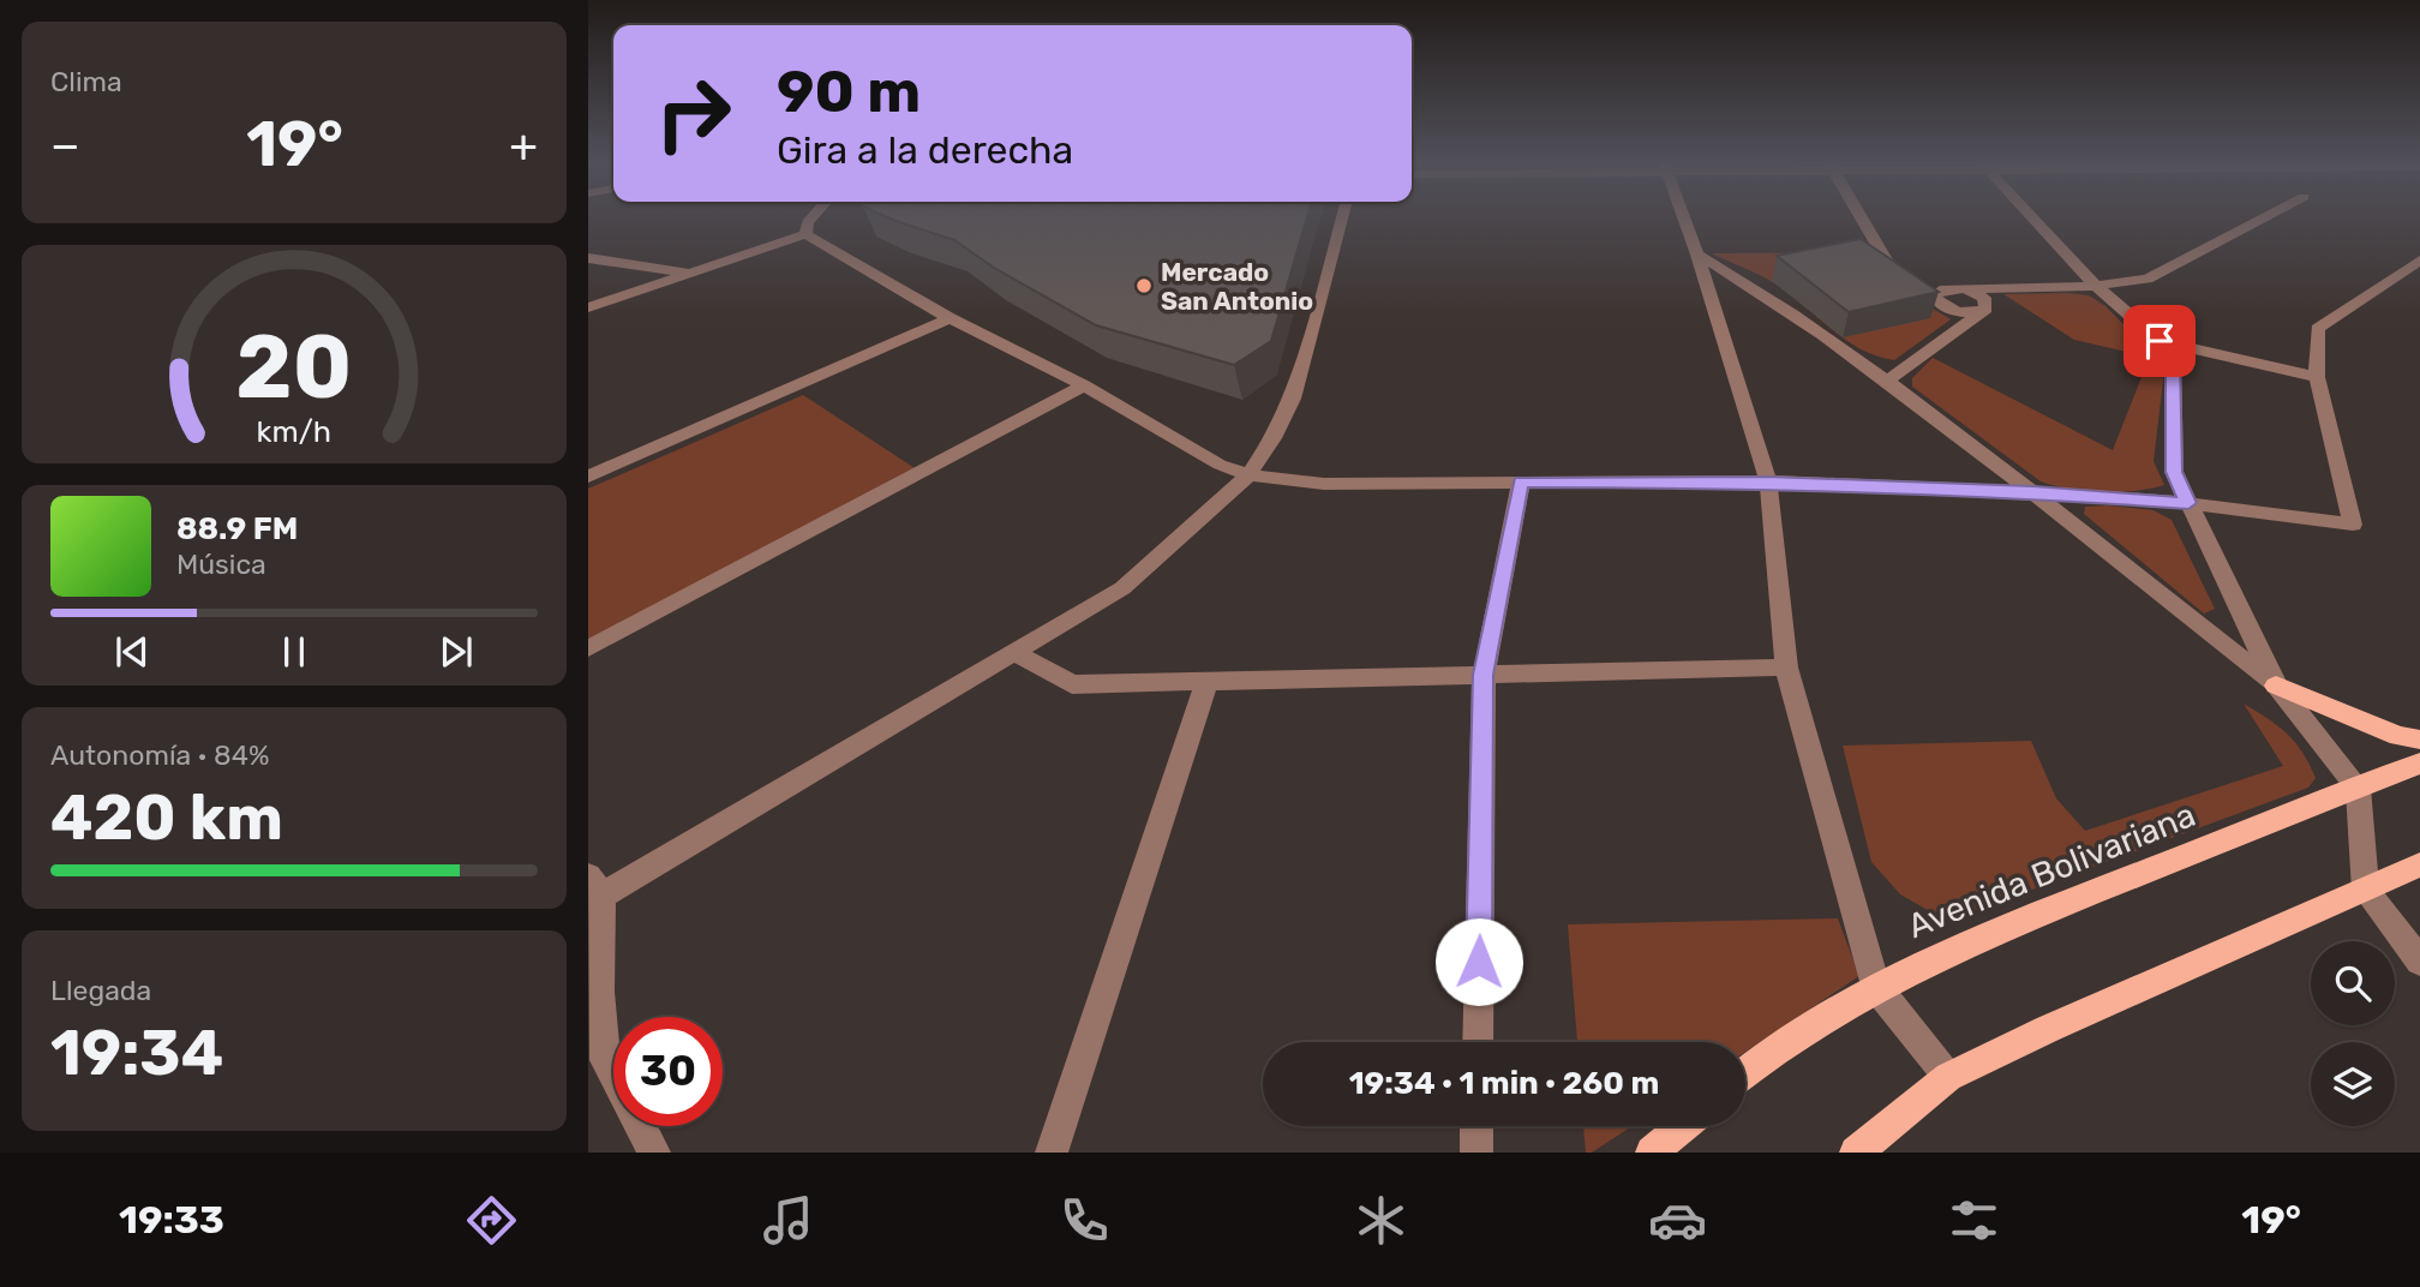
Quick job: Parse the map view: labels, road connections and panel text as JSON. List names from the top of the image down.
{
  "streets": {
    "main road": ["Avenida Bolivariana"]
  },
  "places": ["Mercado San Antonio"],
  "page": {
    "tile": [
      "Clima",
      ["Autonomía · 84%", "420 km"],
      ["Llegada", "19:34"]
    ],
    "turn": ["90 m", "Gira a la derecha"],
    "heat": ["−", "19°", "+"],
    "song": ["88.9 FM", "Música"],
    "limit": "30",
    "trip": "19:34 · 1 min · 260 m",
    "tabs": ["19:33", "19°"],
    "gauge": ["20", "km/h"]
  }
}
